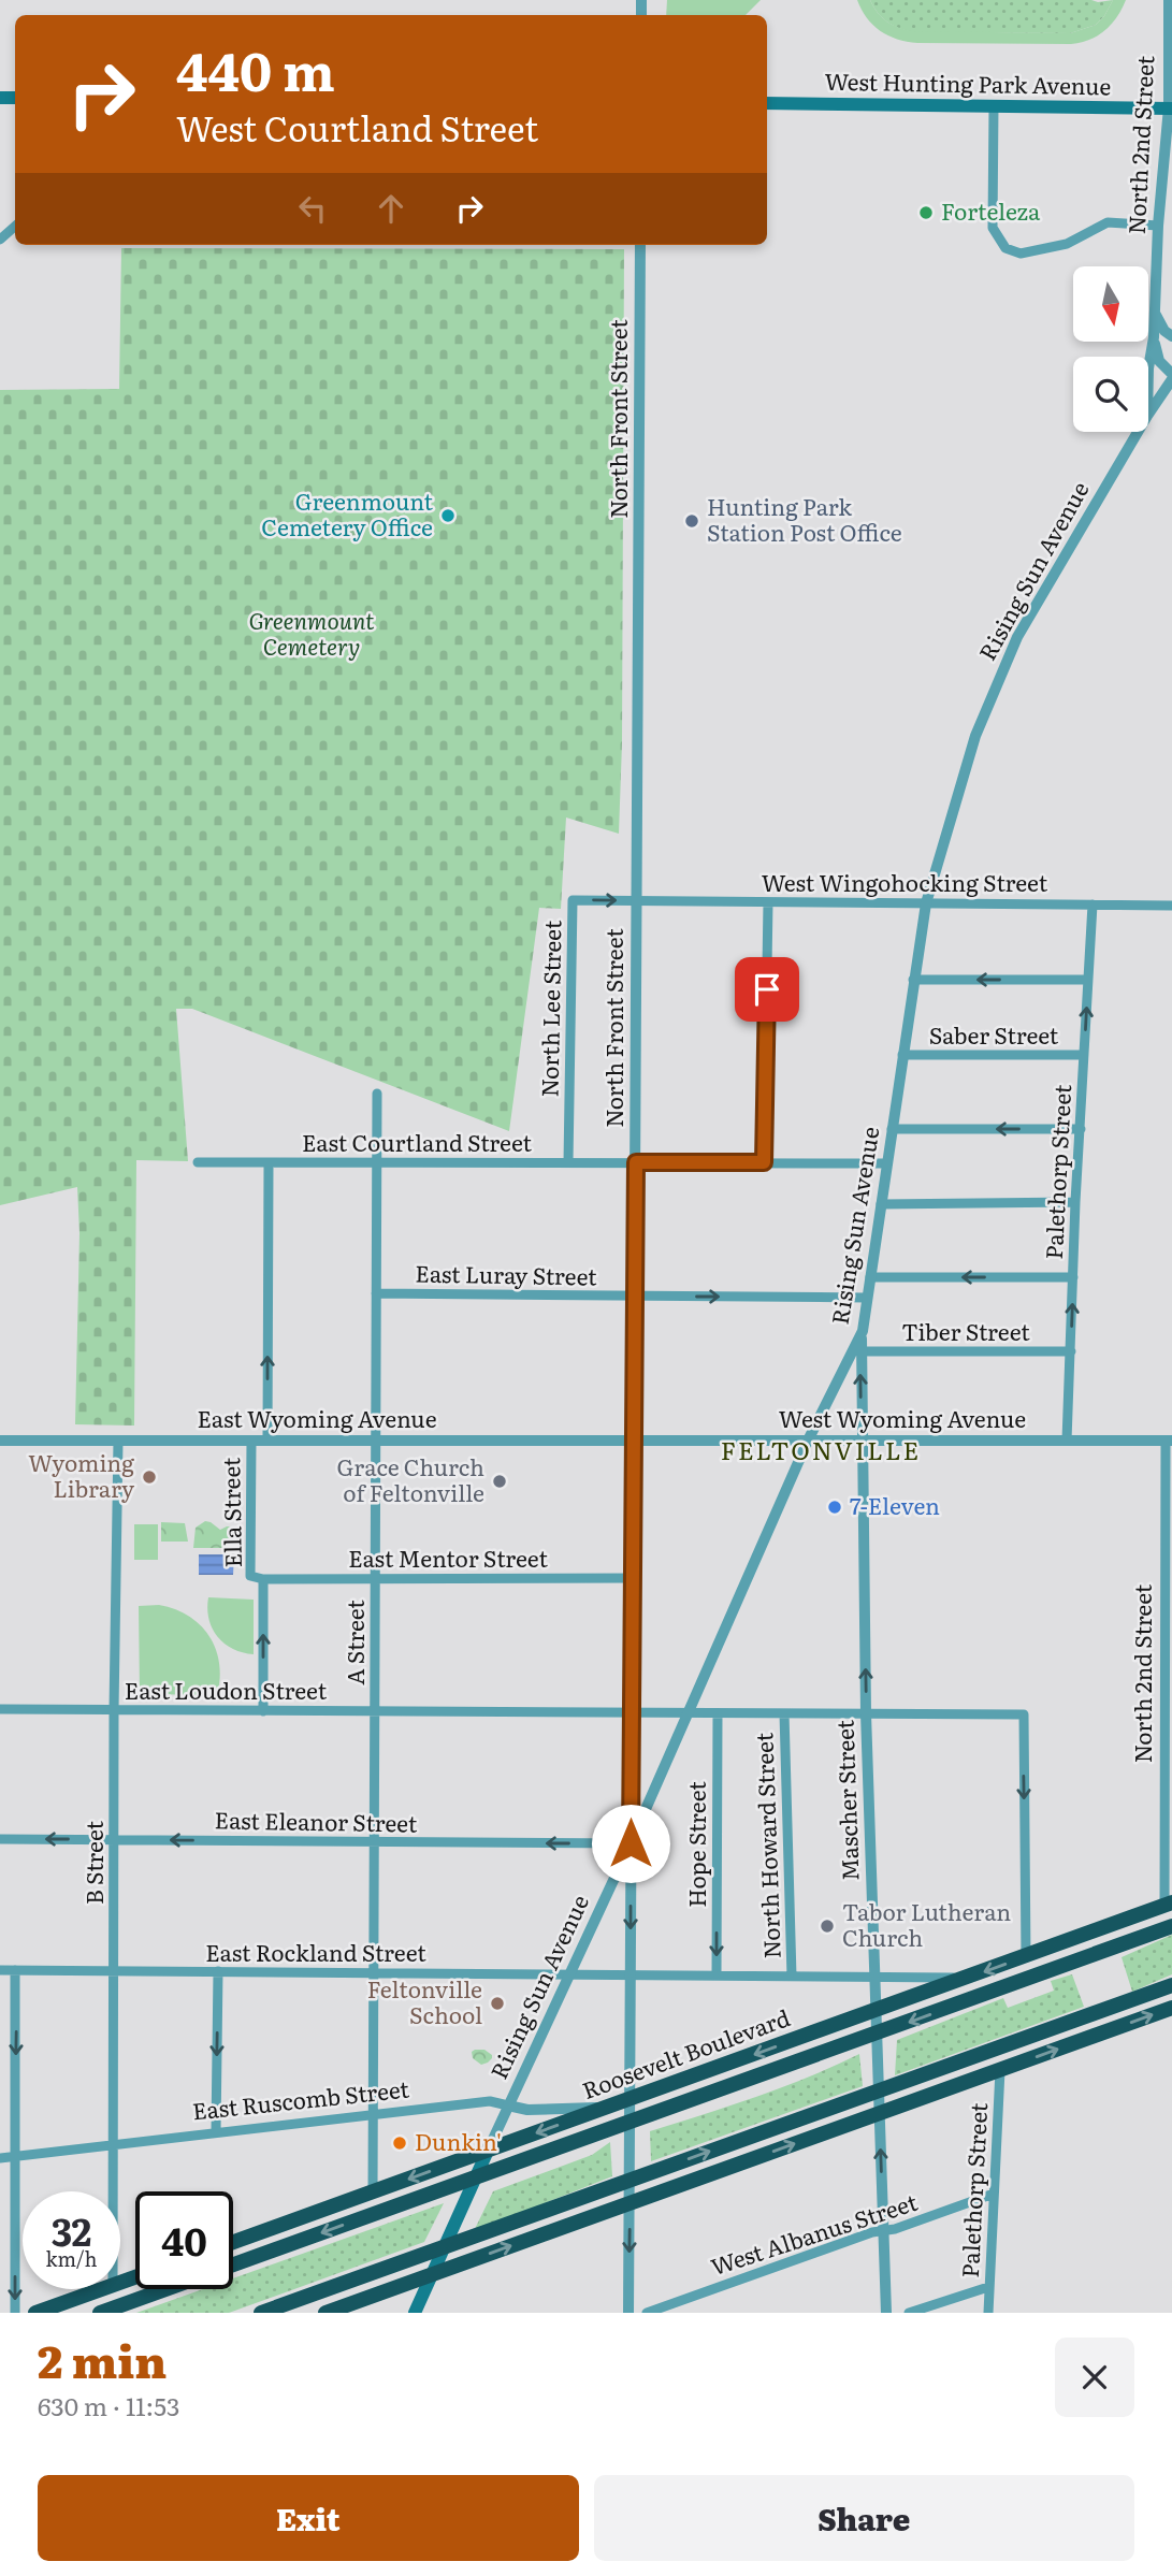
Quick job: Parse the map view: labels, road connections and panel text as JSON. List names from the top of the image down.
{
  "streets": {
    "highway": ["Roosevelt Boulevard"],
    "main road": ["West Hunting Park Avenue", "Rising Sun Avenue"],
    "street": [
      "North 2nd Street",
      "North Front Street",
      "West Wingohocking Street",
      "North Lee Street",
      "Saber Street",
      "East Courtland Street",
      "Palethorp Street",
      "East Luray Street",
      "Tiber Street",
      "East Wyoming Avenue",
      "West Wyoming Avenue",
      "Ella Street",
      "East Mentor Street",
      "A Street",
      "East Loudon Street",
      "Mascher Street",
      "East Eleanor Street",
      "Hope Street",
      "North Howard Street",
      "B Street",
      "East Rockland Street",
      "East Ruscomb Street",
      "West Albanus Street"
    ]
  },
  "crossings": [
    ["North 2nd Street", "Rising Sun Avenue"],
    ["North 2nd Street", "West Wyoming Avenue"],
    ["North 2nd Street", "Roosevelt Boulevard"],
    ["North Front Street", "Rising Sun Avenue"],
    ["North Front Street", "West Wingohocking Street"],
    ["North Front Street", "East Courtland Street"],
    ["North Front Street", "East Luray Street"],
    ["North Front Street", "East Wyoming Avenue"],
    ["North Front Street", "West Wyoming Avenue"],
    ["North Front Street", "East Mentor Street"],
    ["North Front Street", "East Loudon Street"],
    ["North Front Street", "East Eleanor Street"],
    ["North Front Street", "East Rockland Street"],
    ["North Front Street", "Roosevelt Boulevard"],
    ["Rising Sun Avenue", "West Wingohocking Street"],
    ["Rising Sun Avenue", "Saber Street"],
    ["Rising Sun Avenue", "East Courtland Street"],
    ["Rising Sun Avenue", "East Luray Street"],
    ["Rising Sun Avenue", "West Wyoming Avenue"],
    ["Rising Sun Avenue", "East Loudon Street"],
    ["Rising Sun Avenue", "Mascher Street"],
    ["Rising Sun Avenue", "East Eleanor Street"],
    ["Rising Sun Avenue", "East Rockland Street"],
    ["Rising Sun Avenue", "Roosevelt Boulevard"],
    ["Rising Sun Avenue", "East Ruscomb Street"],
    ["West Wingohocking Street", "North Lee Street"],
    ["West Wingohocking Street", "Palethorp Street"],
    ["North Lee Street", "East Courtland Street"],
    ["Saber Street", "Palethorp Street"],
    ["East Courtland Street", "Ella Street"],
    ["East Courtland Street", "A Street"],
    ["Palethorp Street", "Tiber Street"],
    ["Palethorp Street", "West Wyoming Avenue"],
    ["Palethorp Street", "West Albanus Street"],
    ["East Luray Street", "A Street"],
    ["Tiber Street", "Mascher Street"],
    ["East Wyoming Avenue", "West Wyoming Avenue"],
    ["East Wyoming Avenue", "Ella Street"],
    ["East Wyoming Avenue", "A Street"],
    ["East Wyoming Avenue", "B Street"],
    ["West Wyoming Avenue", "Mascher Street"],
    ["Ella Street", "East Mentor Street"],
    ["Ella Street", "East Loudon Street"],
    ["East Mentor Street", "A Street"],
    ["A Street", "East Loudon Street"],
    ["A Street", "East Eleanor Street"],
    ["A Street", "East Rockland Street"],
    ["A Street", "Roosevelt Boulevard"],
    ["A Street", "East Ruscomb Street"],
    ["East Loudon Street", "Mascher Street"],
    ["East Loudon Street", "Hope Street"],
    ["East Loudon Street", "North Howard Street"],
    ["East Loudon Street", "B Street"],
    ["East Loudon Street", "Roosevelt Boulevard"],
    ["Mascher Street", "East Rockland Street"],
    ["Mascher Street", "Roosevelt Boulevard"],
    ["Mascher Street", "West Albanus Street"],
    ["East Eleanor Street", "B Street"],
    ["Hope Street", "East Rockland Street"],
    ["North Howard Street", "East Rockland Street"],
    ["B Street", "East Rockland Street"],
    ["B Street", "East Ruscomb Street"],
    ["East Rockland Street", "Roosevelt Boulevard"],
    ["Roosevelt Boulevard", "East Ruscomb Street"]
  ],
  "one_way": [
    "East Luray Street",
    "Ella Street",
    "Mascher Street",
    "East Eleanor Street",
    "Hope Street"
  ],
  "districts": ["FELTONVILLE"],
  "parks": ["Greenmount Cemetery"],
  "places": [
    "Forteleza",
    "Greenmount Cemetery Office",
    "Hunting Park Station Post Office",
    "Wyoming Library",
    "Grace Church of Feltonville",
    "7-Eleven",
    "Tabor Lutheran Church",
    "Feltonville School",
    "Dunkin'"
  ],
  "north": "bottom",
  "page": {
    "turn": ["440 m", "West Courtland Street"],
    "speed": "32 km/h",
    "limit": "40",
    "heading": ["2 min", "630 m · 11:53"],
    "buttons": ["Exit", "Share"]
  }
}
